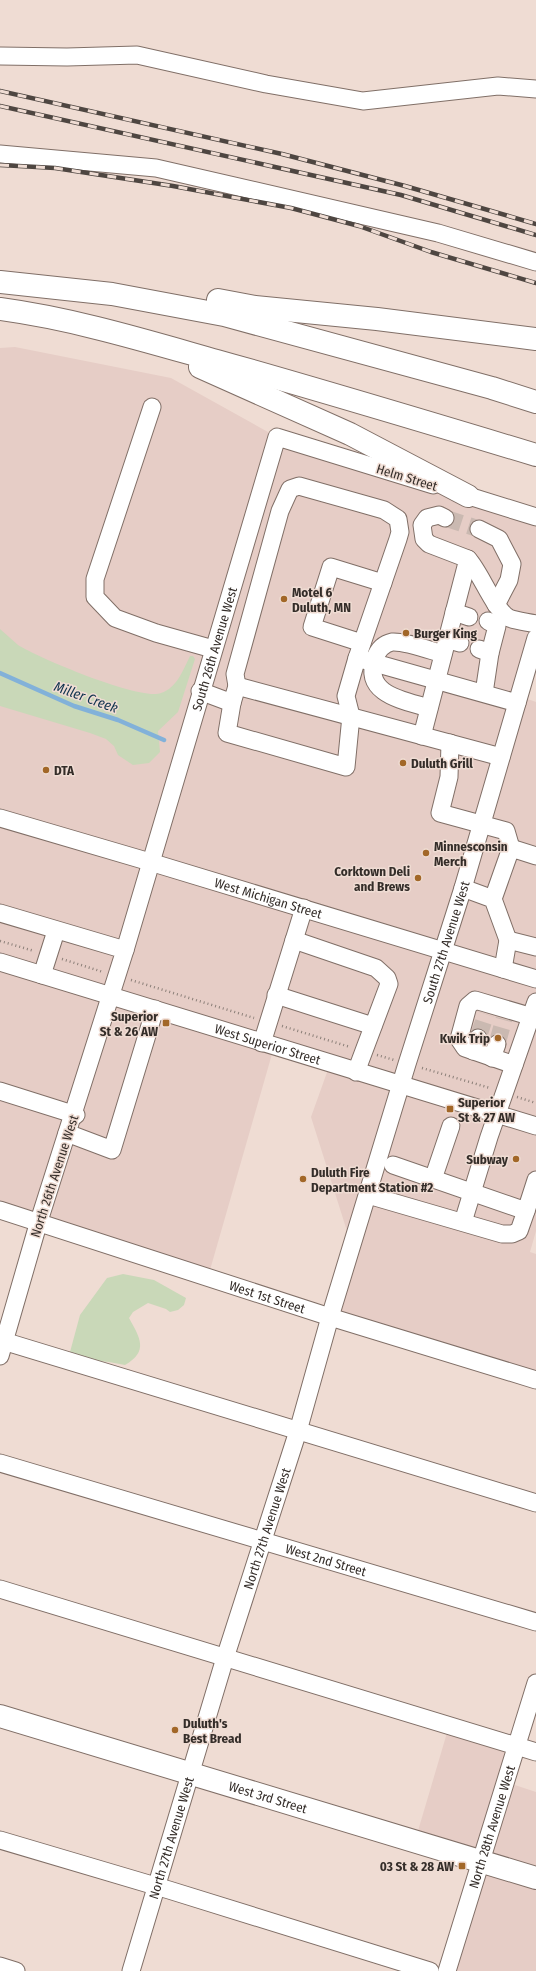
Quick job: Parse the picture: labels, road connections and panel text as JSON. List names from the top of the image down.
{
  "streets": {
    "main road": ["West 3rd Street"],
    "street": [
      "Helm Street",
      "South 26th Avenue West",
      "West Michigan Street",
      "South 27th Avenue West",
      "West Superior Street",
      "North 26th Avenue West",
      "West 1st Street",
      "North 27th Avenue West",
      "West 2nd Street",
      "North 28th Avenue West"
    ]
  },
  "crossings": [
    ["Helm Street", "South 26th Avenue West"],
    ["South 26th Avenue West", "West Michigan Street"],
    ["South 26th Avenue West", "North 26th Avenue West"],
    ["West Michigan Street", "South 27th Avenue West"],
    ["South 27th Avenue West", "West Superior Street"],
    ["South 27th Avenue West", "North 27th Avenue West"],
    ["West Superior Street", "North 26th Avenue West"],
    ["West Superior Street", "North 27th Avenue West"],
    ["North 26th Avenue West", "West 1st Street"],
    ["West 1st Street", "North 27th Avenue West"],
    ["North 27th Avenue West", "West 2nd Street"],
    ["North 27th Avenue West", "West 3rd Street"],
    ["West 3rd Street", "North 28th Avenue West"]
  ],
  "water": ["Miller Creek"],
  "places": {
    "other": [
      "Motel 6 Duluth, MN",
      "Burger King",
      "Duluth Grill",
      "DTA",
      "Minnesconsin Merch",
      "Corktown Deli and Brews",
      "Kwik Trip",
      "Subway",
      "Duluth Fire Department Station #2",
      "Duluth's Best Bread"
    ],
    "transit": ["Superior St & 26 AW", "Superior St & 27 AW", "03 St & 28 AW"]
  }
}
